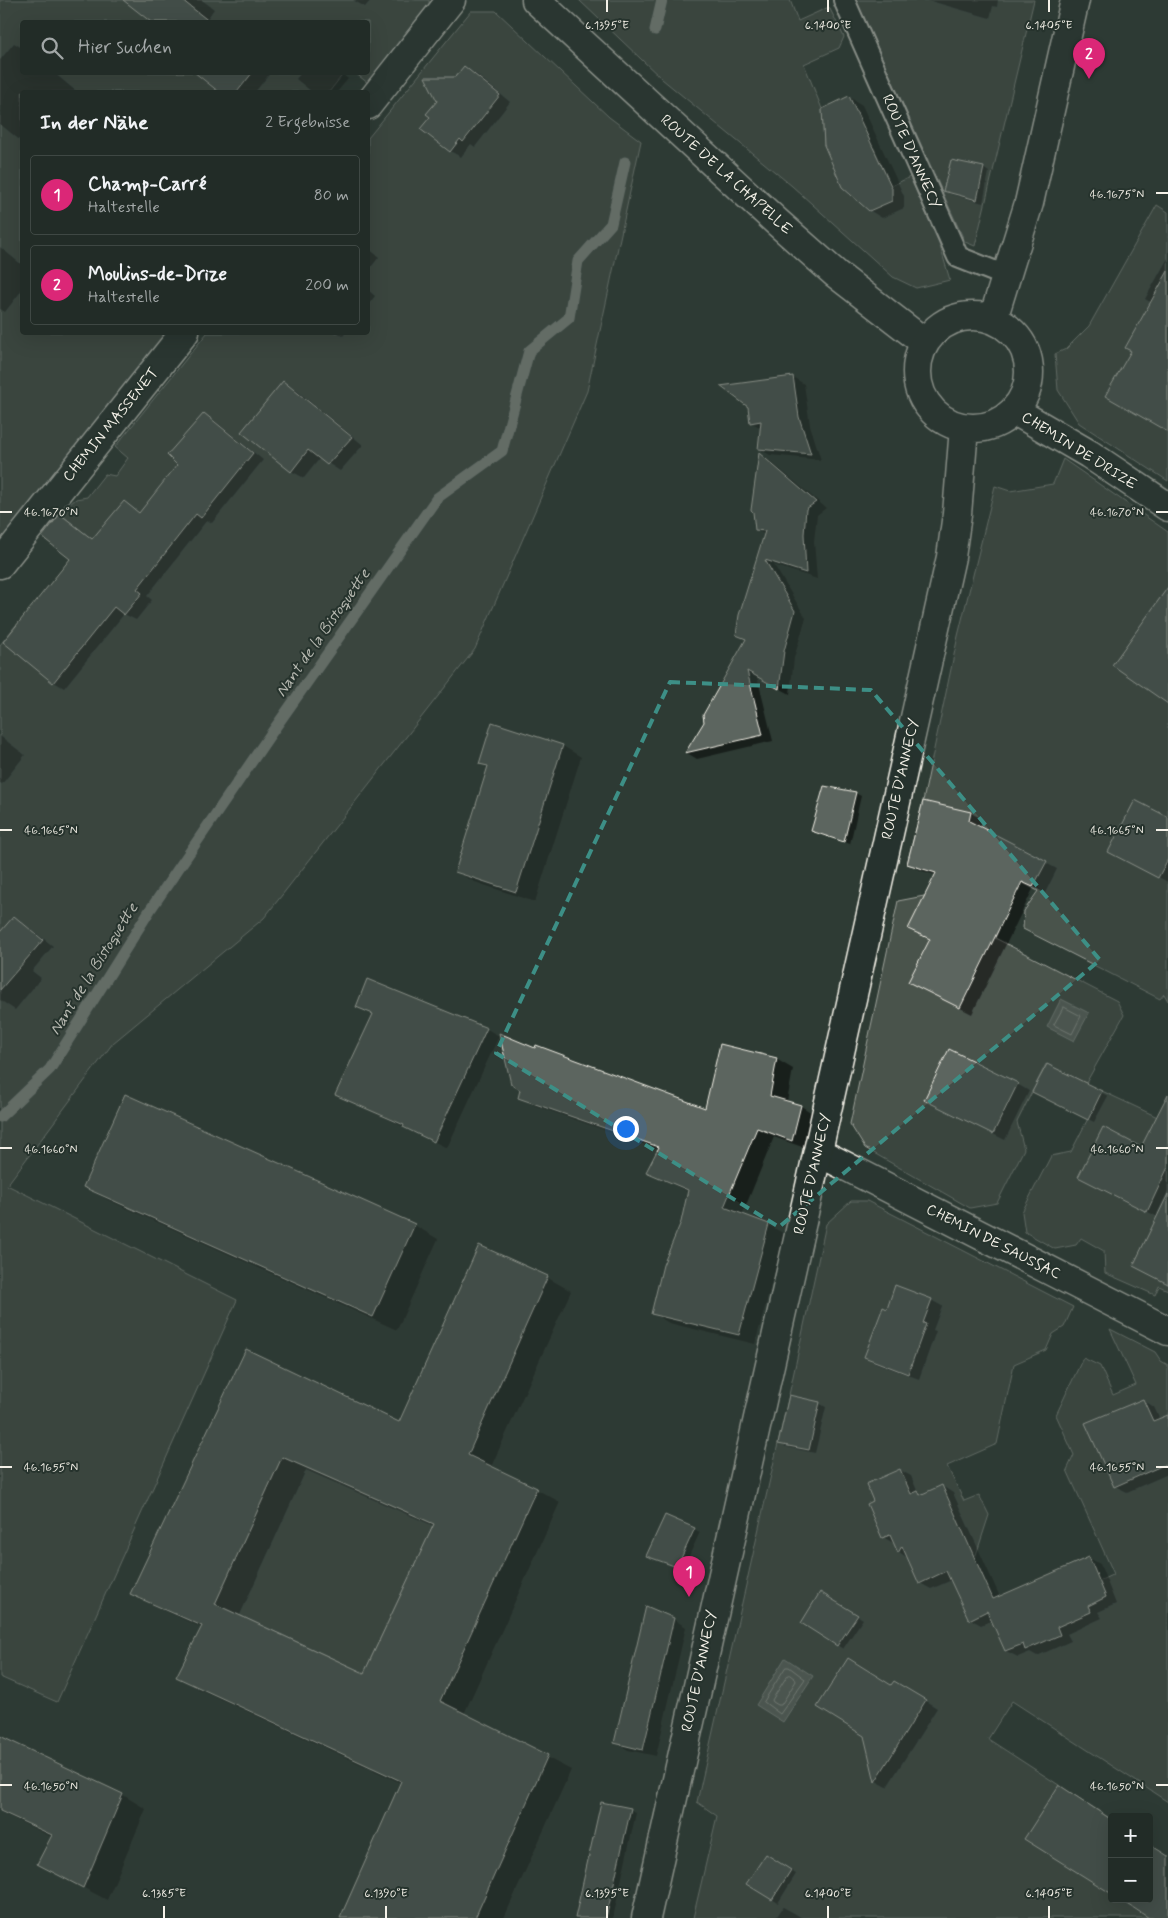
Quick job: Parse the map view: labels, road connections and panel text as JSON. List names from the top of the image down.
{
  "streets": {
    "main road": [
      "ROUTE D'ANNECY",
      "ROUTE DE LA CHAPELLE",
      "CHEMIN MASSENET",
      "CHEMIN DE DRIZE",
      "CHEMIN DE SAUSSAC"
    ]
  },
  "crossings": [
    ["ROUTE D'ANNECY", "ROUTE DE LA CHAPELLE"],
    ["ROUTE D'ANNECY", "CHEMIN DE DRIZE"],
    ["ROUTE D'ANNECY", "CHEMIN DE SAUSSAC"],
    ["ROUTE DE LA CHAPELLE", "CHEMIN DE DRIZE"]
  ],
  "water": ["Nant de la Bistoquette"],
  "page": {
    "search": "Hier suchen",
    "pins": ["2", "1"],
    "heading": ["In der Nähe", "2 Ergebnisse"],
    "list": [
      {
        "mark": "1",
        "name": "Champ-Carré",
        "note": "Haltestelle",
        "value": "80 m"
      },
      {
        "mark": "2",
        "name": "Moulins-de-Drize",
        "note": "Haltestelle",
        "value": "200 m"
      }
    ],
    "map_buttons": ["+", "−"]
  },
  "coordinates": [
    "6.1395°E",
    "6.1400°E",
    "6.1405°E",
    "46.1675°N",
    "46.1670°N",
    "46.1665°N",
    "46.1660°N",
    "46.1655°N",
    "46.1650°N",
    "6.1385°E",
    "6.1390°E"
  ]
}
